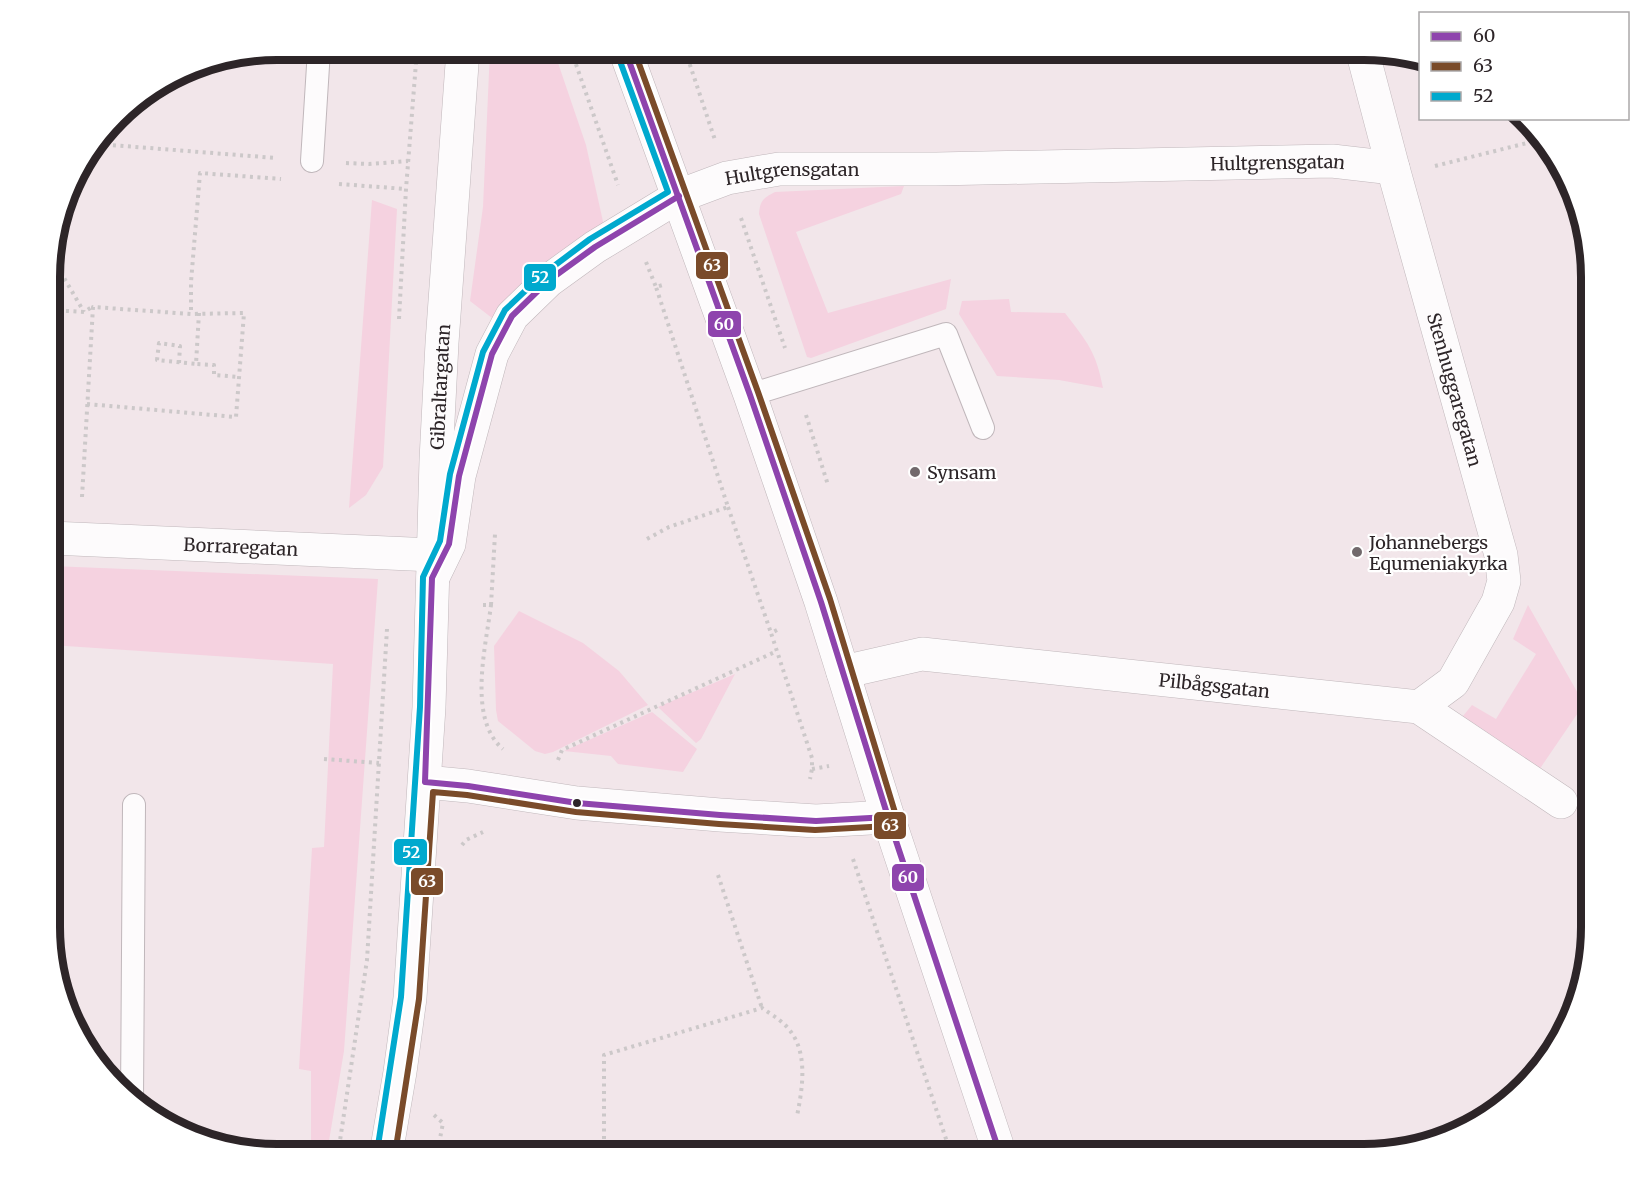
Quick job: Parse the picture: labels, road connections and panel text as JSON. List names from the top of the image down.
{
  "streets": {
    "street": [
      "Hultgrensgatan",
      "Gibraltargatan",
      "Stenhuggaregatan",
      "Borraregatan",
      "Pilbågsgatan"
    ]
  },
  "crossings": [
    ["Hultgrensgatan", "Gibraltargatan"],
    ["Hultgrensgatan", "Stenhuggaregatan"],
    ["Hultgrensgatan", "Borraregatan"],
    ["Gibraltargatan", "Borraregatan"],
    ["Stenhuggaregatan", "Pilbågsgatan"]
  ],
  "places": ["Synsam", "Johannebergs Equmeniakyrka"],
  "lines": ["transit line 60", "transit line 63", "transit line 52"],
  "legend": ["60", "63", "52"]
}
